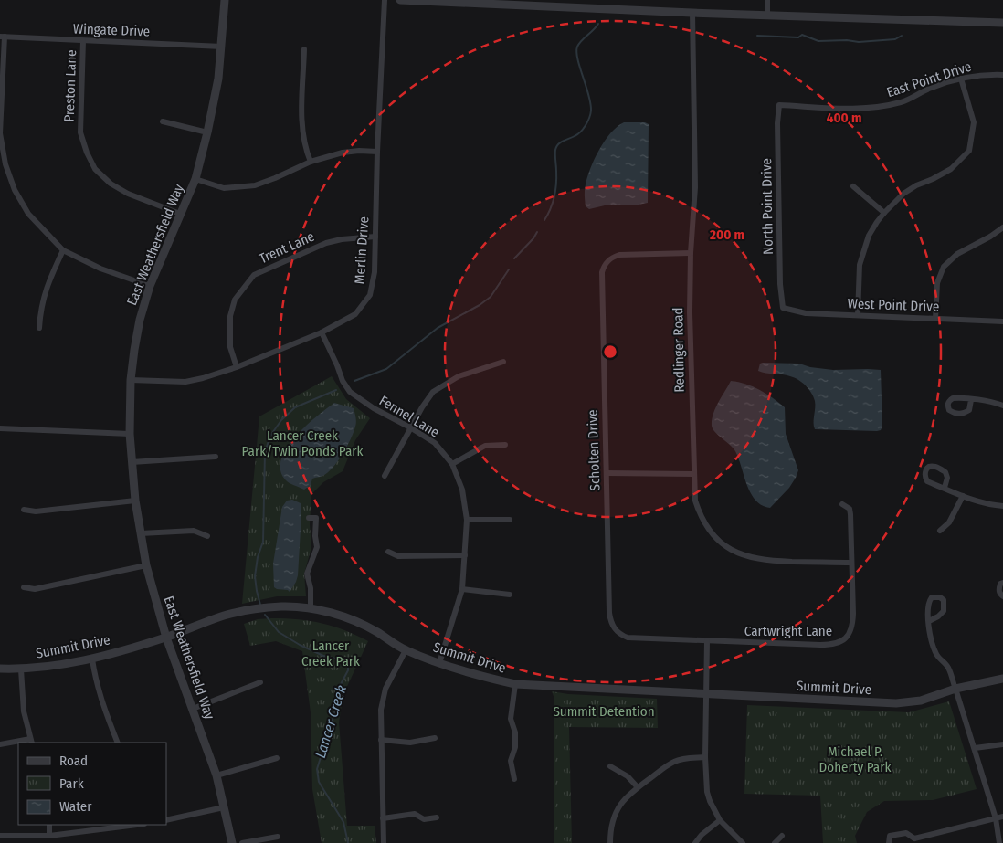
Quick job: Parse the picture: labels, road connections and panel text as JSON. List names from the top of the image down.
{
  "streets": {
    "street": [
      "Wingate Drive",
      "East Point Drive",
      "Preston Lane",
      "North Point Drive",
      "East Weathersfield Way",
      "Trent Lane",
      "Merlin Drive",
      "West Point Drive",
      "Redlinger Road",
      "Fennel Lane",
      "Scholten Drive",
      "Cartwright Lane",
      "Summit Drive"
    ]
  },
  "crossings": [
    ["Wingate Drive", "Preston Lane"],
    ["Wingate Drive", "East Weathersfield Way"],
    ["East Point Drive", "North Point Drive"],
    ["Preston Lane", "East Weathersfield Way"],
    ["North Point Drive", "West Point Drive"],
    ["East Weathersfield Way", "Merlin Drive"],
    ["East Weathersfield Way", "Summit Drive"],
    ["Trent Lane", "Merlin Drive"],
    ["Merlin Drive", "Fennel Lane"],
    ["Redlinger Road", "Scholten Drive"],
    ["Redlinger Road", "Cartwright Lane"],
    ["Fennel Lane", "Summit Drive"],
    ["Scholten Drive", "Cartwright Lane"]
  ],
  "water": ["Lancer Creek"],
  "parks": [
    "Lancer Creek Park/Twin Ponds Park",
    "Lancer Creek Park",
    "Summit Detention",
    "Michael P. Doherty Park"
  ],
  "legend": ["Road", "Park", "Water"],
  "rings": ["400 m", "200 m"]
}
